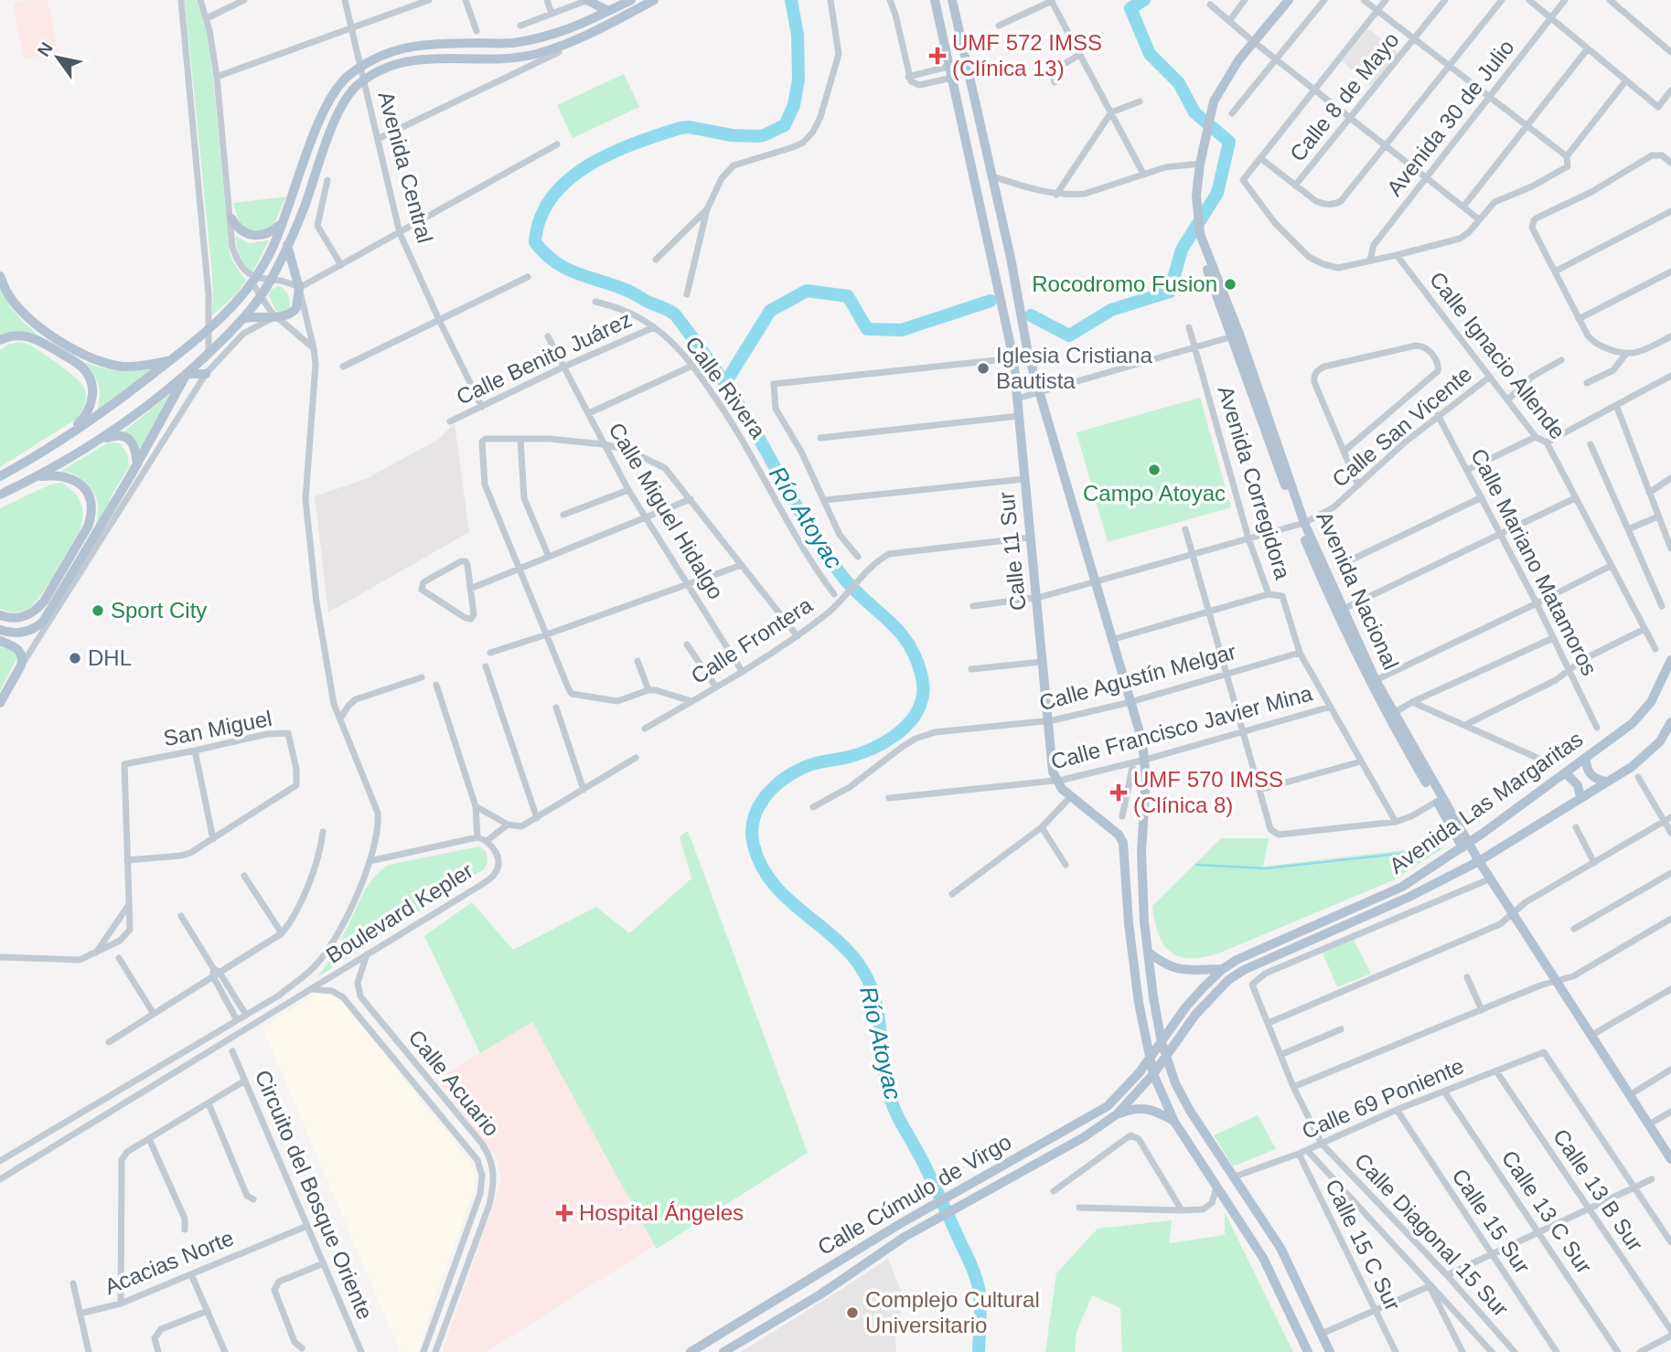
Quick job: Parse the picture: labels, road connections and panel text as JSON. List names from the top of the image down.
{
  "streets": {
    "main road": [
      "Calle 11 Sur",
      "Avenida Nacional",
      "Avenida Las Margaritas",
      "Calle Cúmulo de Virgo"
    ],
    "street": [
      "Calle 8 de Mayo",
      "Avenida 30 de Julio",
      "Avenida Central",
      "Calle Ignacio Allende",
      "Calle Benito Juárez",
      "Calle Rivera",
      "Calle San Vicente",
      "Avenida Corregidora",
      "Calle Miguel Hidalgo",
      "Calle Mariano Matamoros",
      "Calle Frontera",
      "Calle Agustín Melgar",
      "Calle Francisco Javier Mina",
      "San Miguel",
      "Boulevard Kepler",
      "Calle Acuario",
      "Calle 69 Poniente",
      "Calle 13 B Sur",
      "Circuito del Bosque Oriente",
      "Calle 13 C Sur",
      "Calle 15 Sur",
      "Calle Diagonal 15 Sur",
      "Calle 15 C Sur",
      "Acacias Norte"
    ]
  },
  "crossings": [
    ["Avenida 30 de Julio", "Calle Ignacio Allende"],
    ["Avenida Central", "Calle Benito Juárez"],
    ["Calle Ignacio Allende", "Calle San Vicente"],
    ["Calle Benito Juárez", "Calle Rivera"],
    ["Calle Benito Juárez", "Calle Miguel Hidalgo"],
    ["Calle San Vicente", "Avenida Corregidora"],
    ["Calle San Vicente", "Calle 11 Sur"],
    ["Calle San Vicente", "Calle Mariano Matamoros"],
    ["Calle San Vicente", "Avenida Nacional"],
    ["Avenida Corregidora", "Calle Agustín Melgar"],
    ["Avenida Corregidora", "Calle Francisco Javier Mina"],
    ["Calle Miguel Hidalgo", "Calle Frontera"],
    ["Calle 11 Sur", "Calle Frontera"],
    ["Calle 11 Sur", "Calle Agustín Melgar"],
    ["Calle 11 Sur", "Calle Francisco Javier Mina"],
    ["Avenida Nacional", "Avenida Las Margaritas"],
    ["Avenida Nacional", "Calle Diagonal 15 Sur"],
    ["Avenida Las Margaritas", "Calle Cúmulo de Virgo"],
    ["Boulevard Kepler", "Calle Acuario"],
    ["Calle 69 Poniente", "Calle 13 B Sur"],
    ["Calle 69 Poniente", "Calle 13 C Sur"],
    ["Calle 69 Poniente", "Calle 15 Sur"],
    ["Calle 69 Poniente", "Calle Diagonal 15 Sur"],
    ["Calle 69 Poniente", "Calle 15 C Sur"],
    ["Circuito del Bosque Oriente", "Acacias Norte"]
  ],
  "water": ["Río Atoyac"],
  "places": {
    "health": ["UMF 572 IMSS (Clínica 13)", "UMF 570 IMSS (Clínica 8)", "Hospital Ángeles"],
    "other": [
      "Rocodromo Fusion",
      "Iglesia Cristiana Bautista",
      "Campo Atoyac",
      "Sport City",
      "DHL",
      "Complejo Cultural Universitario"
    ]
  },
  "north": "top left"
}
